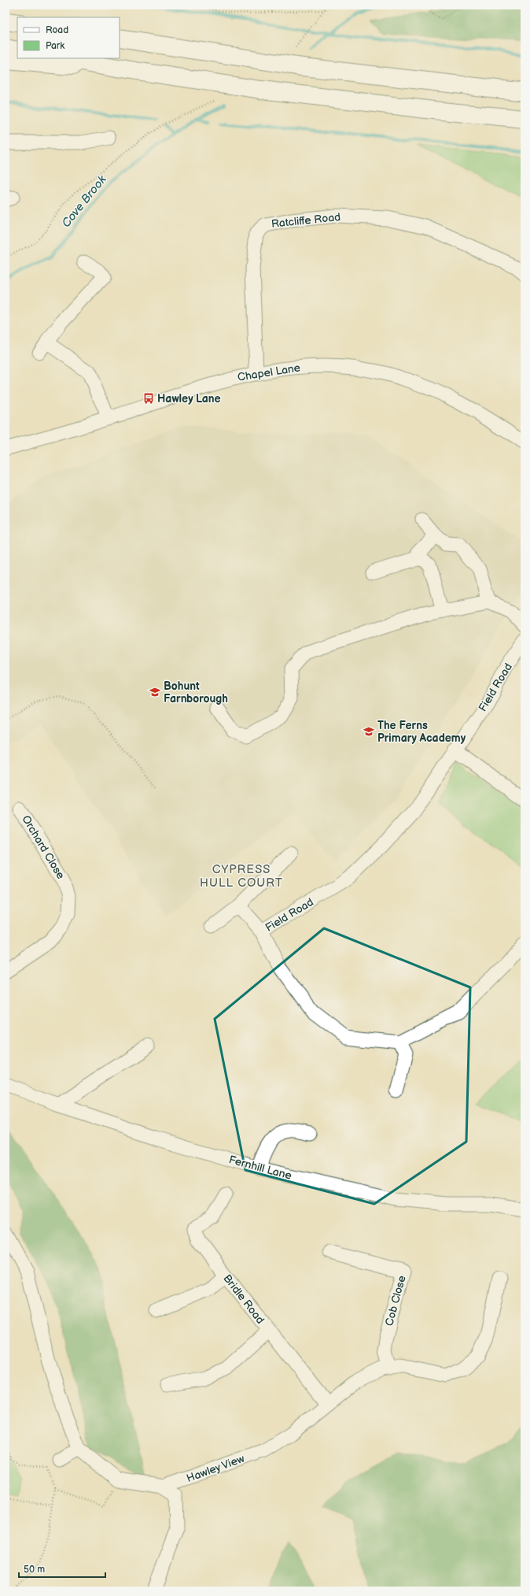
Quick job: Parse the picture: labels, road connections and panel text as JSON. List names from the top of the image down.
{
  "streets": {
    "street": [
      "Ratcliffe Road",
      "Chapel Lane",
      "Field Road",
      "Orchard Close",
      "Fernhill Lane",
      "Bridle Road",
      "Cob Close",
      "Hawley View"
    ]
  },
  "crossings": [
    ["Ratcliffe Road", "Chapel Lane"],
    ["Bridle Road", "Hawley View"],
    ["Cob Close", "Hawley View"]
  ],
  "districts": ["CYPRESS HULL COURT"],
  "water": ["Cove Brook"],
  "places": {
    "bus stop": ["Hawley Lane"],
    "school or university": ["Bohunt Farnborough", "The Ferns Primary Academy"]
  },
  "legend": ["Road", "Park"],
  "scale_bar": "50 m"
}
